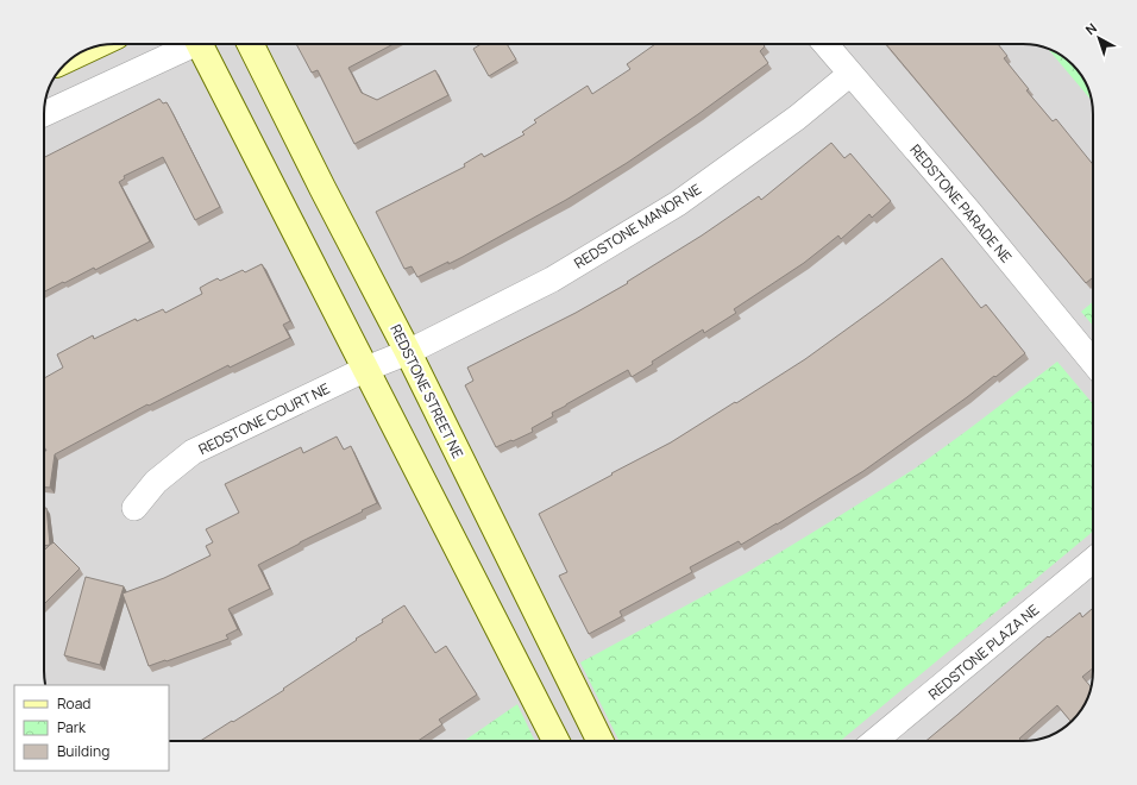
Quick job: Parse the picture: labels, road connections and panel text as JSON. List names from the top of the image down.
{
  "streets": {
    "street": [
      "REDSTONE PARADE NE",
      "REDSTONE MANOR NE",
      "REDSTONE STREET NE",
      "REDSTONE COURT NE",
      "REDSTONE PLAZA NE"
    ]
  },
  "crossings": [
    ["REDSTONE PARADE NE", "REDSTONE MANOR NE"],
    ["REDSTONE MANOR NE", "REDSTONE STREET NE"],
    ["REDSTONE MANOR NE", "REDSTONE COURT NE"],
    ["REDSTONE STREET NE", "REDSTONE COURT NE"]
  ],
  "legend": ["Road", "Park", "Building"],
  "north": "top left"
}
